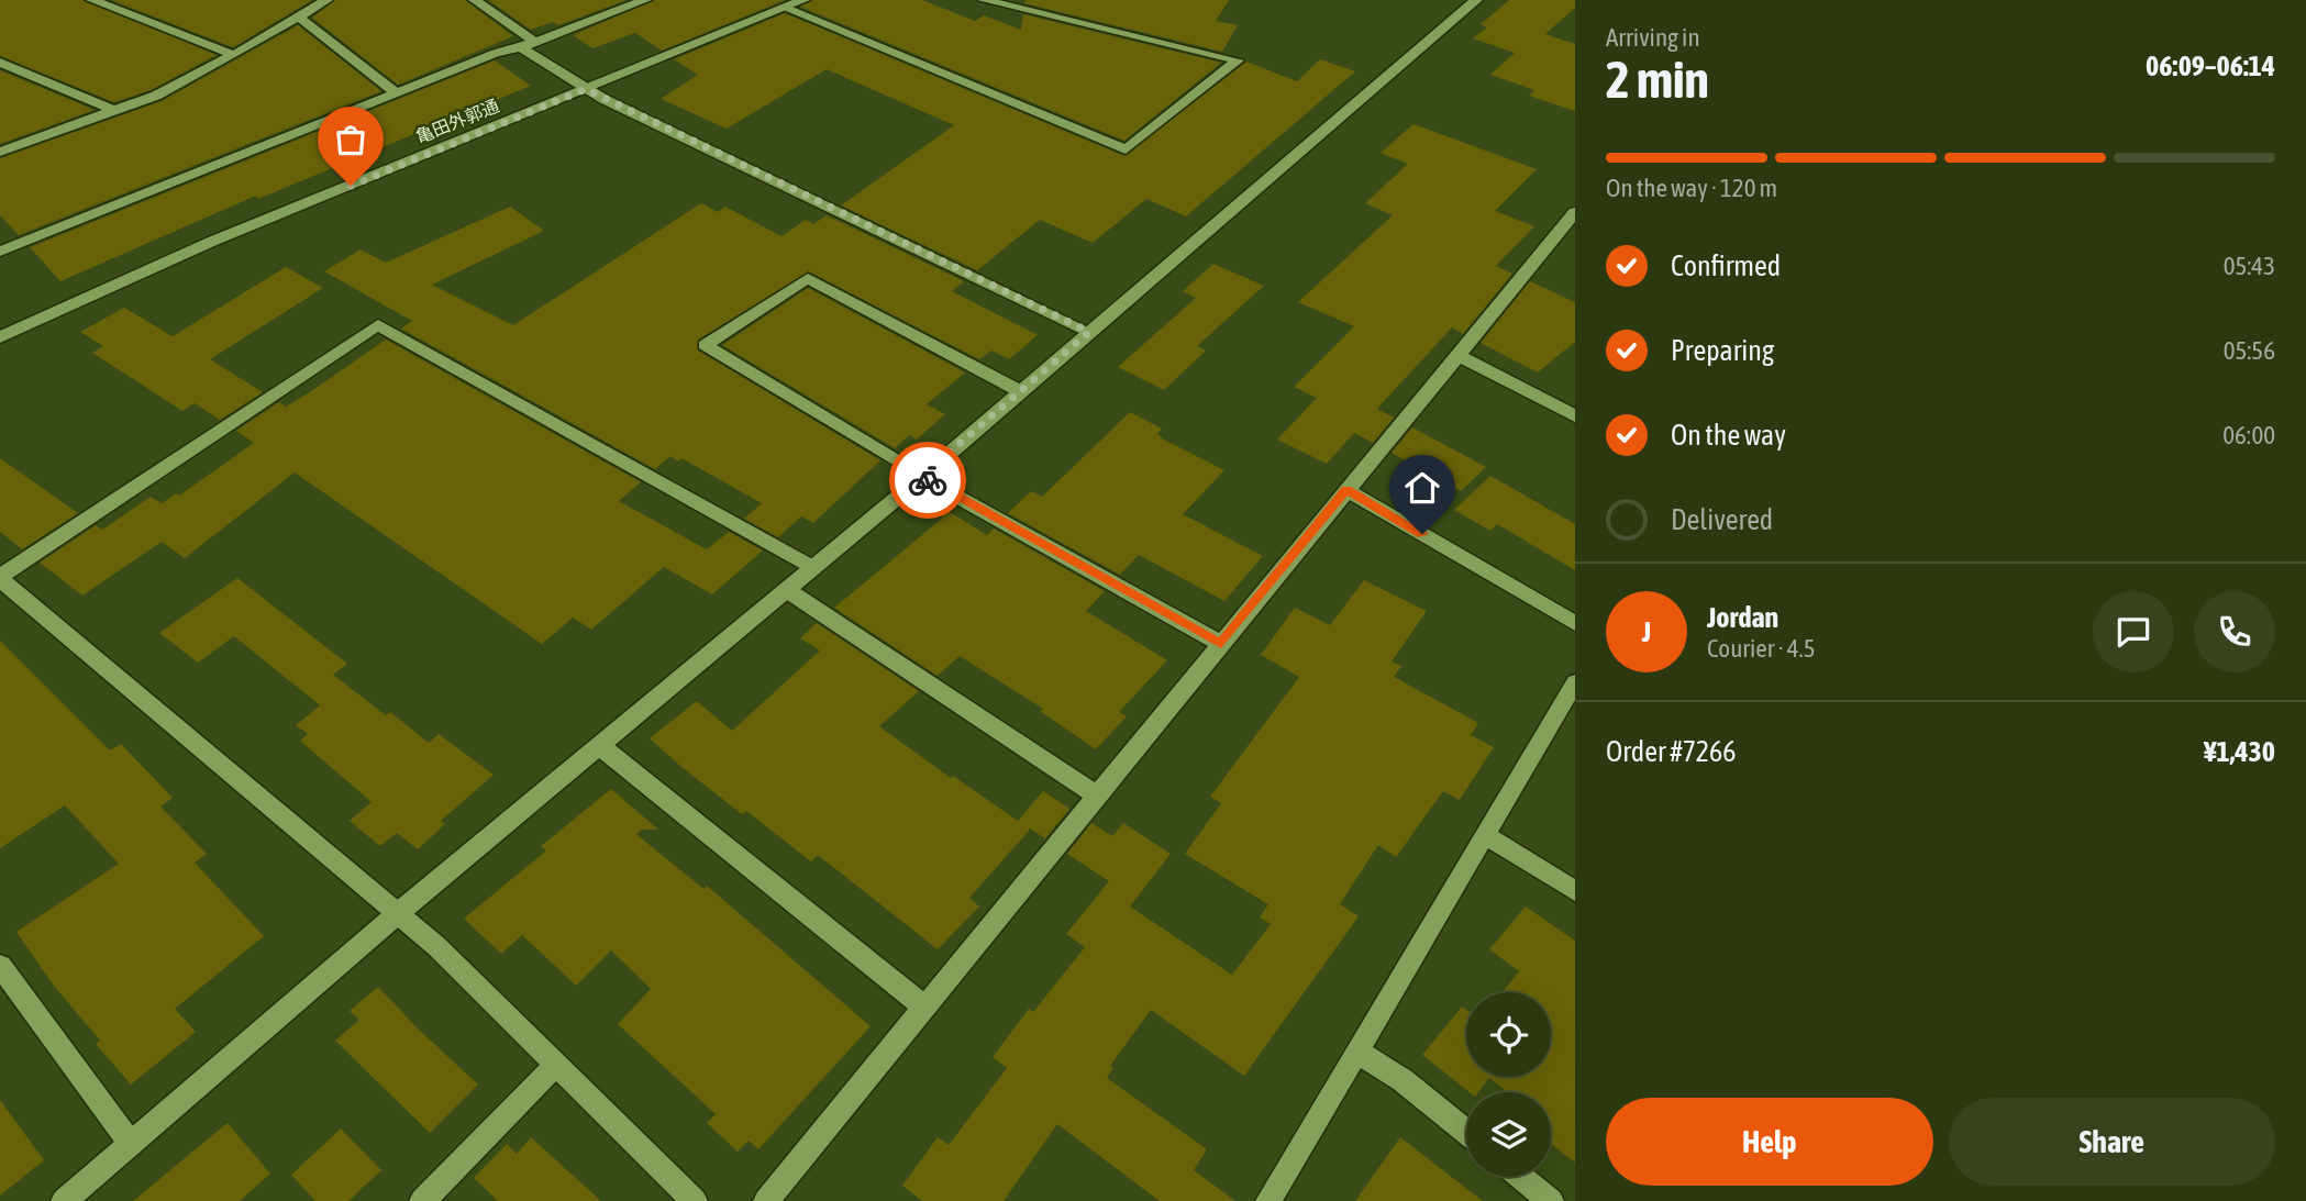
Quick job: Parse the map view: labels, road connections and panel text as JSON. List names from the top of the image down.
{
  "streets": {
    "street": ["亀田外郭通"]
  },
  "page": {
    "heading": ["2 min", "Arriving in", "06:09–06:14"],
    "panel": [
      "Jordan",
      "Courier · 4.5",
      "Order #7266",
      "¥1,430"
    ],
    "bar": "On the way · 120 m",
    "list": [
      ["Confirmed", "05:43"],
      ["Preparing", "05:56"],
      ["On the way", "06:00"],
      "Delivered"
    ],
    "round": "J",
    "buttons": ["Help", "Share"]
  }
}
